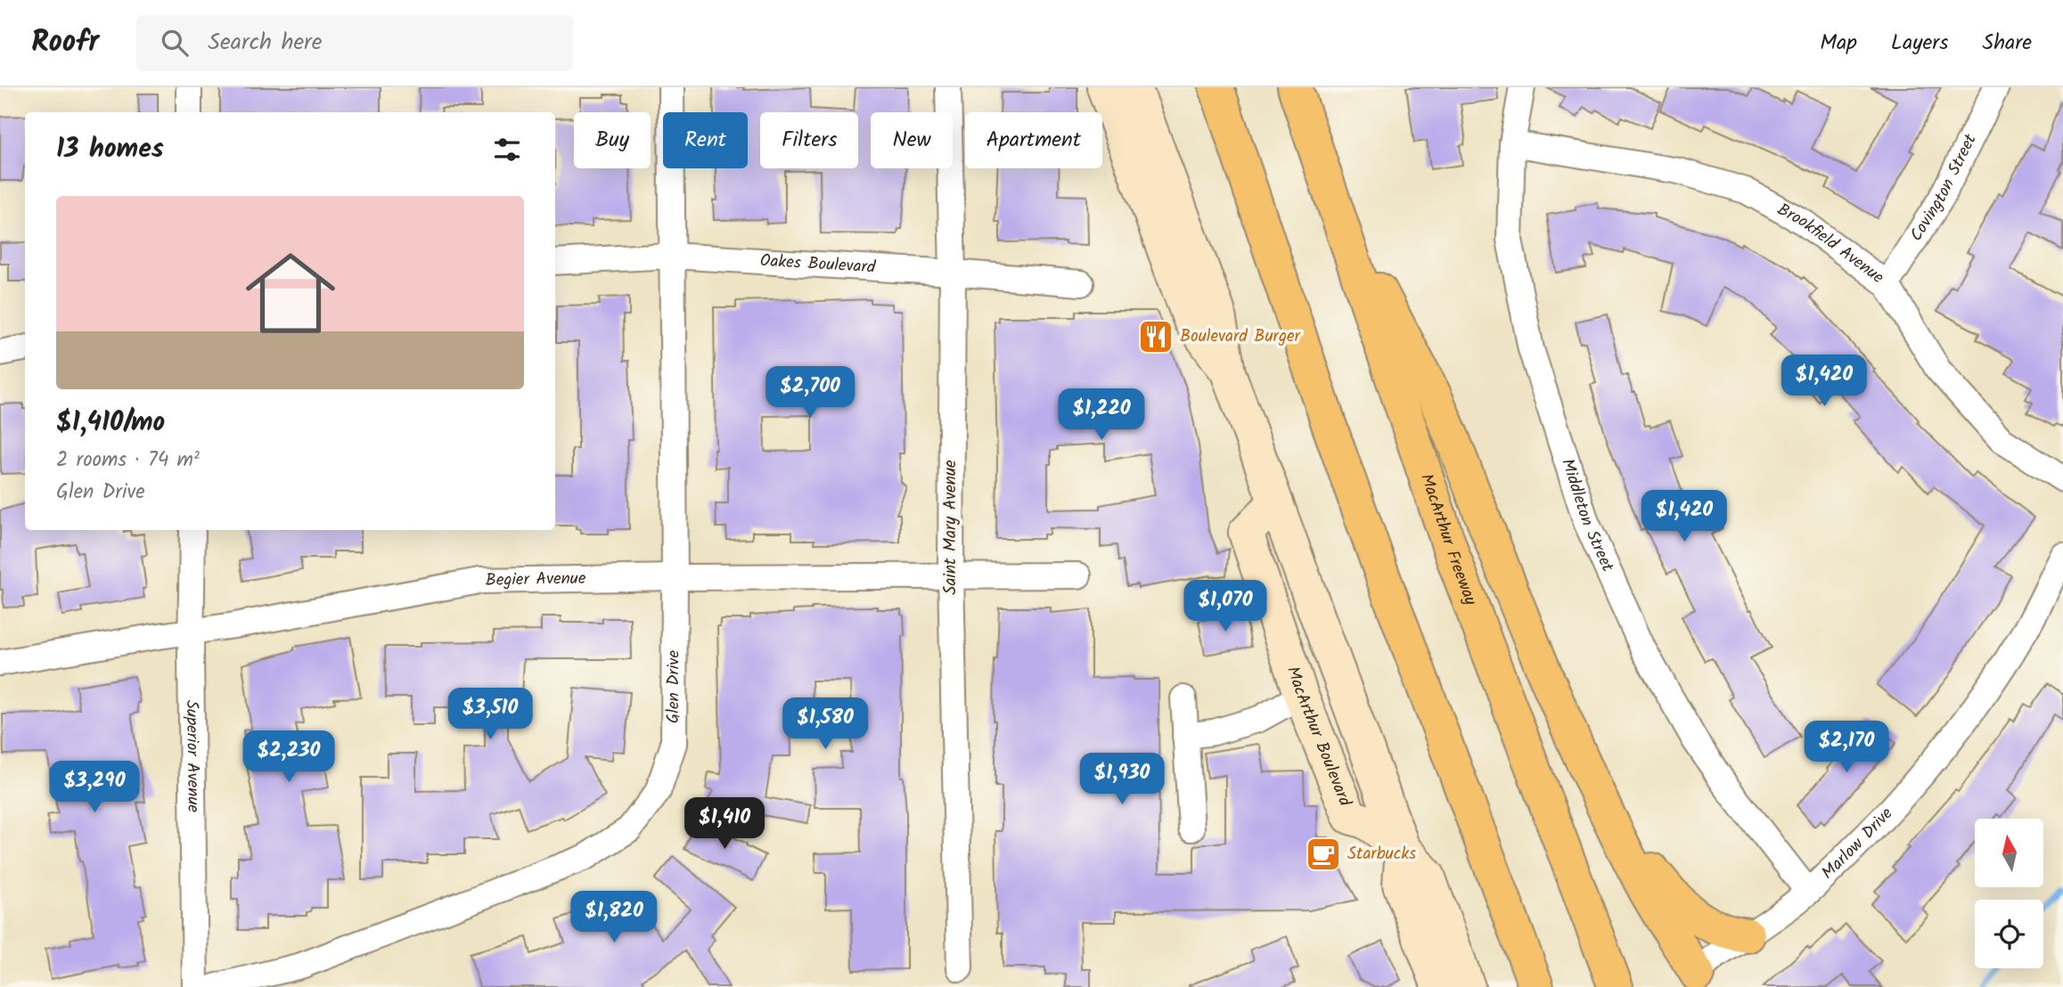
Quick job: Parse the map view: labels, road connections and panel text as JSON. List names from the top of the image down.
{
  "streets": {
    "highway": ["MacArthur Freeway"],
    "main road": ["MacArthur Boulevard"],
    "street": [
      "Covington Street",
      "Brookfield Avenue",
      "Oakes Boulevard",
      "Middleton Street",
      "Saint Mary Avenue",
      "Begier Avenue",
      "Glen Drive",
      "Superior Avenue",
      "Marlow Drive"
    ]
  },
  "crossings": [
    ["Covington Street", "Brookfield Avenue"],
    ["Brookfield Avenue", "Middleton Street"],
    ["Oakes Boulevard", "Saint Mary Avenue"],
    ["Oakes Boulevard", "Glen Drive"],
    ["Middleton Street", "Marlow Drive"],
    ["Saint Mary Avenue", "Begier Avenue"],
    ["Begier Avenue", "Glen Drive"],
    ["Begier Avenue", "Superior Avenue"]
  ],
  "places": {
    "restaurant": ["Boulevard Burger"],
    "cafe": ["Starbucks"]
  },
  "north": "top",
  "page": {
    "header": "Roofr",
    "search": "Search here",
    "nav": ["Map", "Layers", "Share"],
    "chip": [
      "Buy",
      "Rent",
      "Filters",
      "New",
      "Apartment"
    ],
    "heading": "13 homes",
    "list": [
      {
        "name": "$1,410/mo",
        "note": "2 rooms · 74 m² · Glen Drive"
      }
    ],
    "price": [
      "$1,420",
      "$2,700",
      "$1,220",
      "$1,420",
      "$1,070",
      "$3,510",
      "$1,580",
      "$2,170",
      "$2,230",
      "$1,930",
      "$3,290",
      "$1,410",
      "$1,820"
    ]
  }
}
